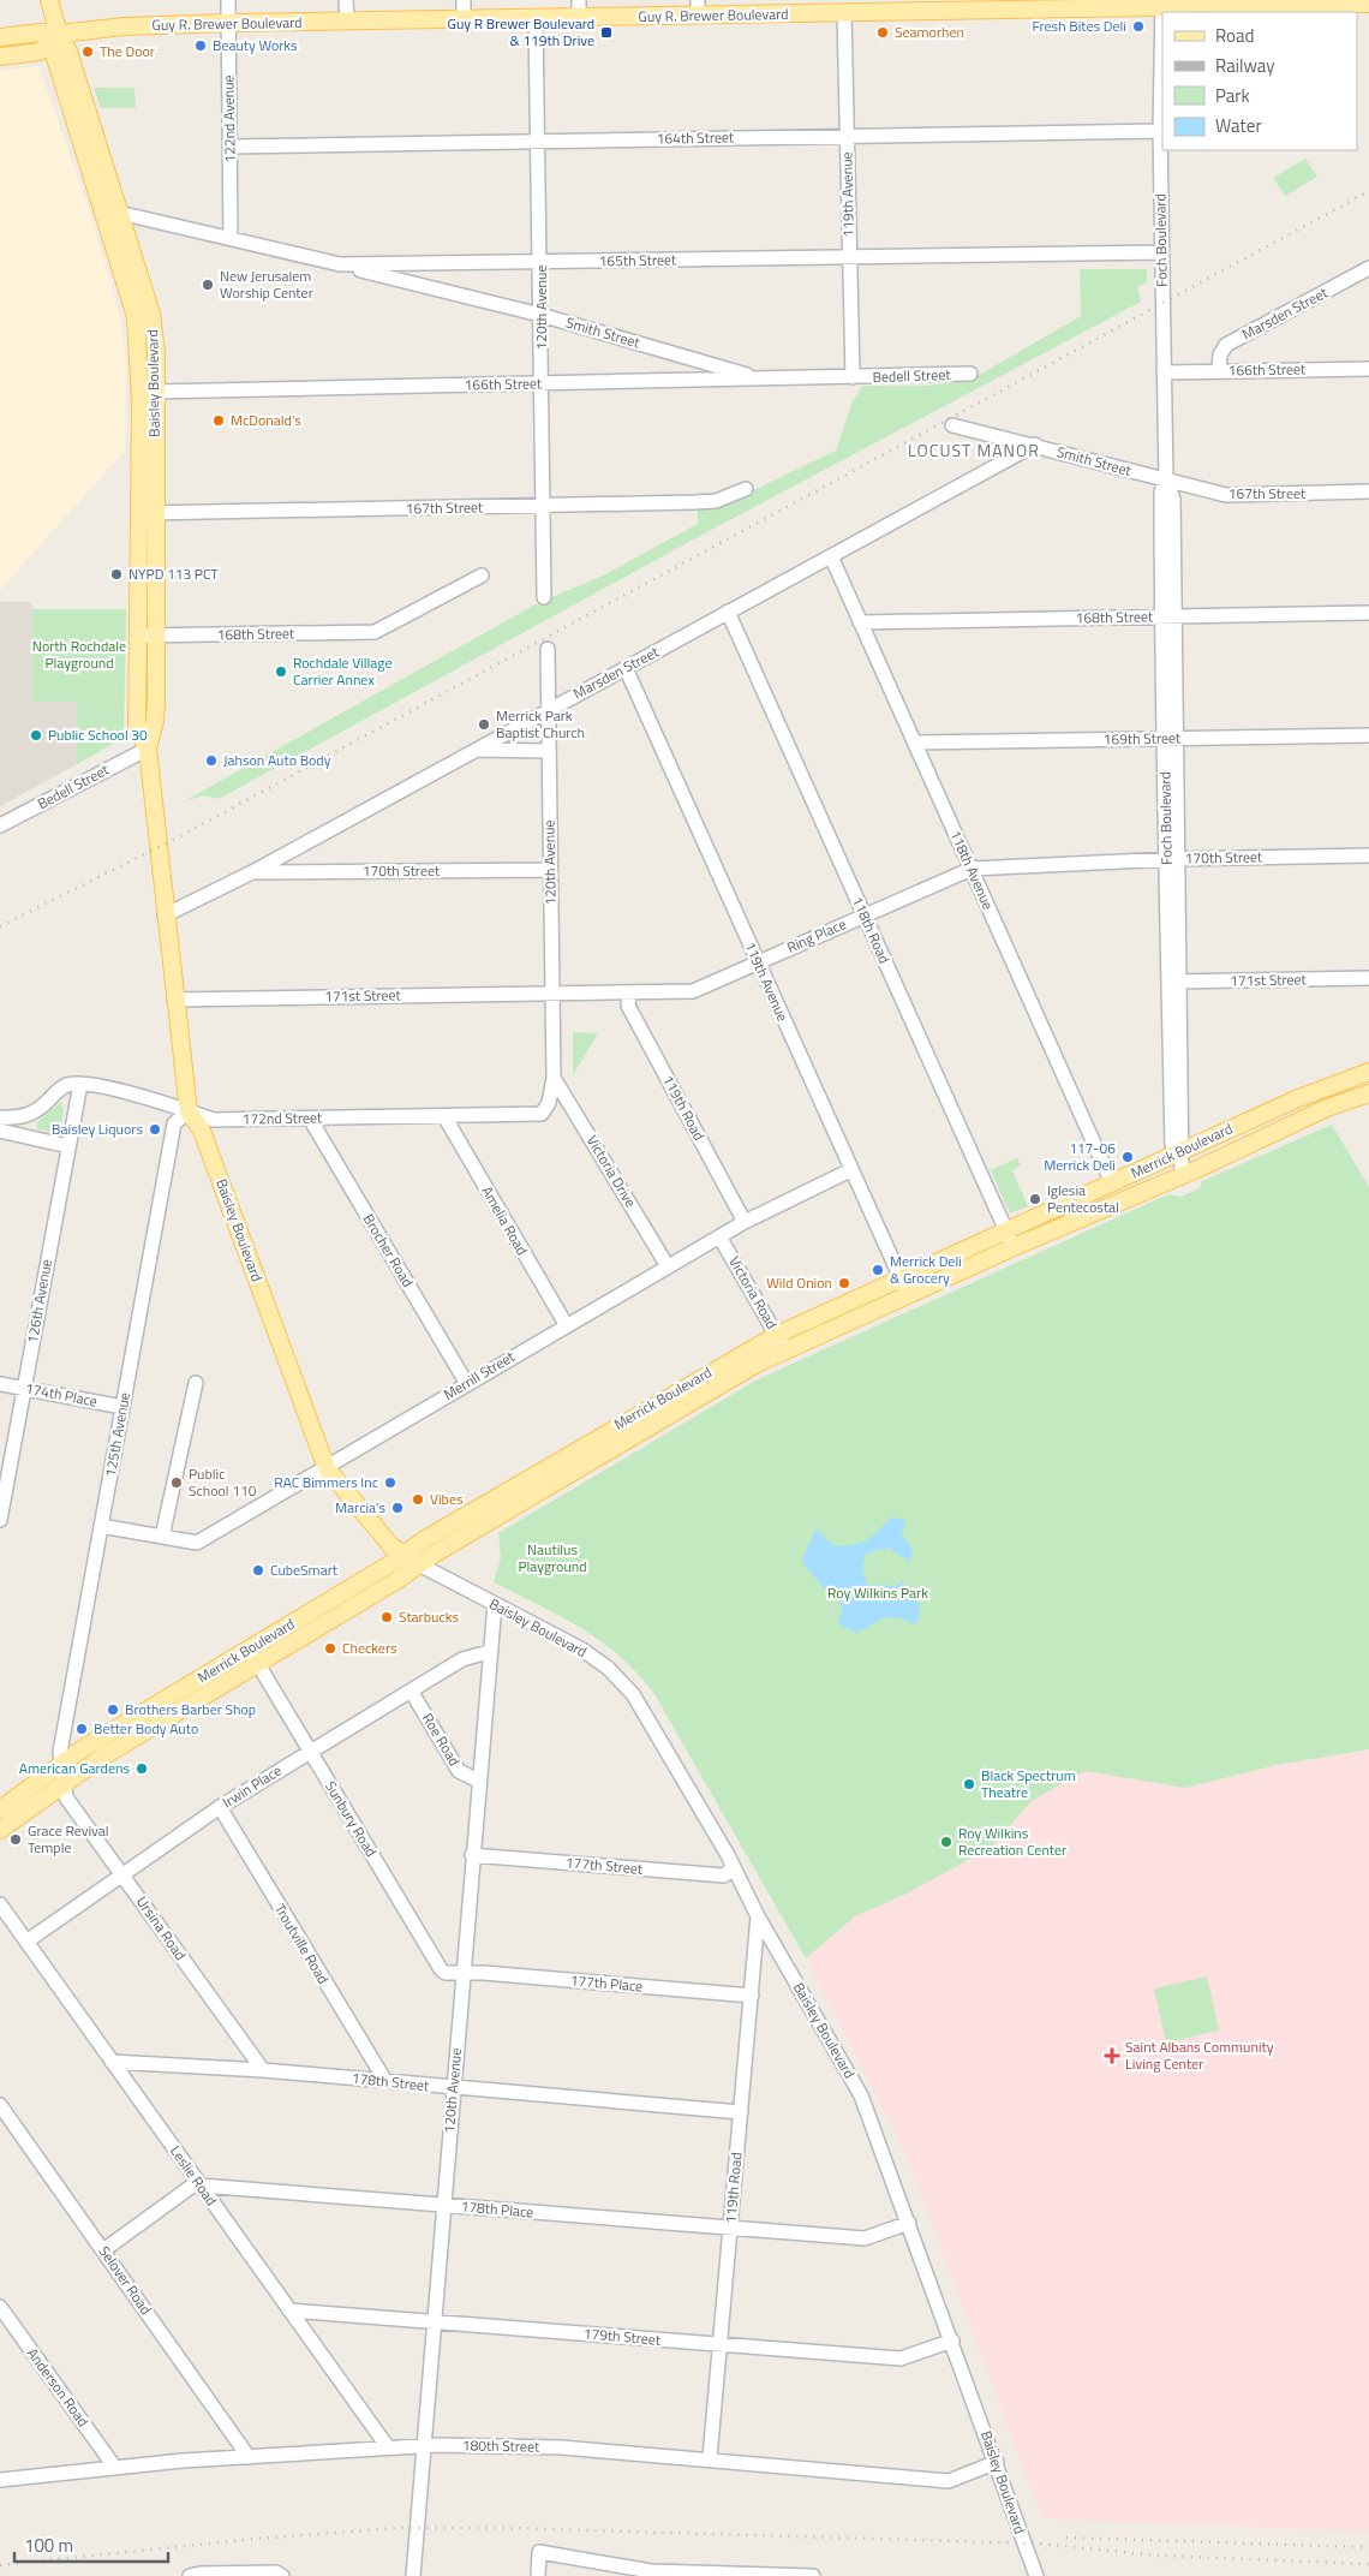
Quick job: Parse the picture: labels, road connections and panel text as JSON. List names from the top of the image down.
{
  "streets": {
    "main road": ["Guy R. Brewer Boulevard", "Baisley Boulevard", "Merrick Boulevard"],
    "street": [
      "122nd Avenue",
      "164th Street",
      "119th Avenue",
      "Foch Boulevard",
      "165th Street",
      "120th Avenue",
      "Marsden Street",
      "Smith Street",
      "166th Street",
      "Bedell Street",
      "167th Street",
      "168th Street",
      "169th Street",
      "170th Street",
      "118th Avenue",
      "118th Road",
      "Ring Place",
      "171st Street",
      "119th Road",
      "172nd Street",
      "Victoria Drive",
      "Amelia Road",
      "Brocher Road",
      "Victoria Road",
      "126th Avenue",
      "Merrill Street",
      "174th Place",
      "125th Avenue",
      "Roe Road",
      "Irwin Place",
      "Sunbury Road",
      "177th Street",
      "Ursina Road",
      "Troutville Road",
      "177th Place",
      "178th Street",
      "Leslie Road",
      "178th Place",
      "Selover Road",
      "179th Street",
      "Anderson Road",
      "180th Street"
    ]
  },
  "crossings": [
    ["Guy R. Brewer Boulevard", "122nd Avenue"],
    ["Guy R. Brewer Boulevard", "119th Avenue"],
    ["Guy R. Brewer Boulevard", "Foch Boulevard"],
    ["Guy R. Brewer Boulevard", "120th Avenue"],
    ["Guy R. Brewer Boulevard", "Baisley Boulevard"],
    ["122nd Avenue", "164th Street"],
    ["122nd Avenue", "165th Street"],
    ["164th Street", "119th Avenue"],
    ["164th Street", "Foch Boulevard"],
    ["164th Street", "120th Avenue"],
    ["119th Avenue", "165th Street"],
    ["119th Avenue", "Marsden Street"],
    ["119th Avenue", "166th Street"],
    ["119th Avenue", "Bedell Street"],
    ["119th Avenue", "Ring Place"],
    ["119th Avenue", "Merrick Boulevard"],
    ["119th Avenue", "Merrill Street"],
    ["Foch Boulevard", "165th Street"],
    ["Foch Boulevard", "Smith Street"],
    ["Foch Boulevard", "166th Street"],
    ["Foch Boulevard", "167th Street"],
    ["Foch Boulevard", "168th Street"],
    ["Foch Boulevard", "169th Street"],
    ["Foch Boulevard", "170th Street"],
    ["Foch Boulevard", "171st Street"],
    ["Foch Boulevard", "Merrick Boulevard"],
    ["165th Street", "120th Avenue"],
    ["165th Street", "Smith Street"],
    ["165th Street", "Baisley Boulevard"],
    ["120th Avenue", "Marsden Street"],
    ["120th Avenue", "Smith Street"],
    ["120th Avenue", "166th Street"],
    ["120th Avenue", "Baisley Boulevard"],
    ["120th Avenue", "167th Street"],
    ["120th Avenue", "170th Street"],
    ["120th Avenue", "Ring Place"],
    ["120th Avenue", "171st Street"],
    ["120th Avenue", "172nd Street"],
    ["120th Avenue", "Victoria Drive"],
    ["120th Avenue", "Roe Road"],
    ["120th Avenue", "Irwin Place"],
    ["120th Avenue", "Sunbury Road"],
    ["120th Avenue", "177th Street"],
    ["120th Avenue", "177th Place"],
    ["120th Avenue", "178th Street"],
    ["120th Avenue", "178th Place"],
    ["120th Avenue", "179th Street"],
    ["120th Avenue", "180th Street"],
    ["Marsden Street", "Smith Street"],
    ["Marsden Street", "166th Street"],
    ["Marsden Street", "Baisley Boulevard"],
    ["Marsden Street", "170th Street"],
    ["Marsden Street", "118th Avenue"],
    ["Marsden Street", "118th Road"],
    ["Smith Street", "166th Street"],
    ["Smith Street", "167th Street"],
    ["166th Street", "Bedell Street"],
    ["166th Street", "Baisley Boulevard"],
    ["Bedell Street", "Baisley Boulevard"],
    ["Baisley Boulevard", "167th Street"],
    ["Baisley Boulevard", "168th Street"],
    ["Baisley Boulevard", "171st Street"],
    ["Baisley Boulevard", "119th Road"],
    ["Baisley Boulevard", "172nd Street"],
    ["Baisley Boulevard", "Merrick Boulevard"],
    ["Baisley Boulevard", "Merrill Street"],
    ["Baisley Boulevard", "125th Avenue"],
    ["Baisley Boulevard", "177th Street"],
    ["Baisley Boulevard", "178th Place"],
    ["Baisley Boulevard", "179th Street"],
    ["Baisley Boulevard", "180th Street"],
    ["168th Street", "118th Avenue"],
    ["169th Street", "118th Avenue"],
    ["170th Street", "118th Avenue"],
    ["170th Street", "Ring Place"],
    ["118th Avenue", "Ring Place"],
    ["118th Avenue", "Merrick Boulevard"],
    ["118th Road", "Ring Place"],
    ["118th Road", "Merrick Boulevard"],
    ["Ring Place", "171st Street"],
    ["Ring Place", "119th Road"],
    ["119th Road", "Merrill Street"],
    ["119th Road", "177th Place"],
    ["119th Road", "178th Street"],
    ["119th Road", "178th Place"],
    ["119th Road", "179th Street"],
    ["119th Road", "180th Street"],
    ["172nd Street", "Victoria Drive"],
    ["172nd Street", "Amelia Road"],
    ["172nd Street", "Brocher Road"],
    ["172nd Street", "126th Avenue"],
    ["172nd Street", "125th Avenue"],
    ["Merrick Boulevard", "Victoria Road"],
    ["Merrick Boulevard", "125th Avenue"],
    ["Merrick Boulevard", "Sunbury Road"],
    ["Merrick Boulevard", "Ursina Road"],
    ["Victoria Drive", "Merrill Street"],
    ["Amelia Road", "Merrill Street"],
    ["Brocher Road", "Merrill Street"],
    ["Victoria Road", "Merrill Street"],
    ["126th Avenue", "174th Place"],
    ["Merrill Street", "125th Avenue"],
    ["174th Place", "125th Avenue"],
    ["125th Avenue", "Ursina Road"],
    ["Roe Road", "Irwin Place"],
    ["Irwin Place", "Sunbury Road"],
    ["Irwin Place", "Ursina Road"],
    ["Irwin Place", "Troutville Road"],
    ["Irwin Place", "Leslie Road"],
    ["Sunbury Road", "177th Place"],
    ["Ursina Road", "178th Street"],
    ["Troutville Road", "178th Street"],
    ["178th Street", "Leslie Road"],
    ["Leslie Road", "178th Place"],
    ["Leslie Road", "179th Street"],
    ["Leslie Road", "180th Street"],
    ["Selover Road", "180th Street"],
    ["Anderson Road", "180th Street"]
  ],
  "districts": ["LOCUST MANOR"],
  "parks": ["North Rochdale Playground", "Nautilus Playground", "Roy Wilkins Park"],
  "places": {
    "other": [
      "Fresh Bites Deli",
      "Seamorhen",
      "Beauty Works",
      "The Door",
      "New Jerusalem Worship Center",
      "McDonald's",
      "NYPD 113 PCT",
      "Rochdale Village Carrier Annex",
      "Merrick Park Baptist Church",
      "Public School 30",
      "Jahson Auto Body",
      "Baisley Liquors",
      "117-06 Merrick Deli",
      "Iglesia Pentecostal",
      "Merrick Deli & Grocery",
      "Wild Onion",
      "Public School 110",
      "RAC Bimmers Inc",
      "Vibes",
      "Marcia's",
      "CubeSmart",
      "Starbucks",
      "Checkers",
      "Brothers Barber Shop",
      "Better Body Auto",
      "American Gardens",
      "Black Spectrum Theatre",
      "Grace Revival Temple",
      "Roy Wilkins Recreation Center"
    ],
    "transit": ["Guy R Brewer Boulevard & 119th Drive"],
    "health": ["Saint Albans Community Living Center"]
  },
  "legend": [
    "Road",
    "Railway",
    "Park",
    "Water"
  ],
  "scale_bar": "100 m"
}
